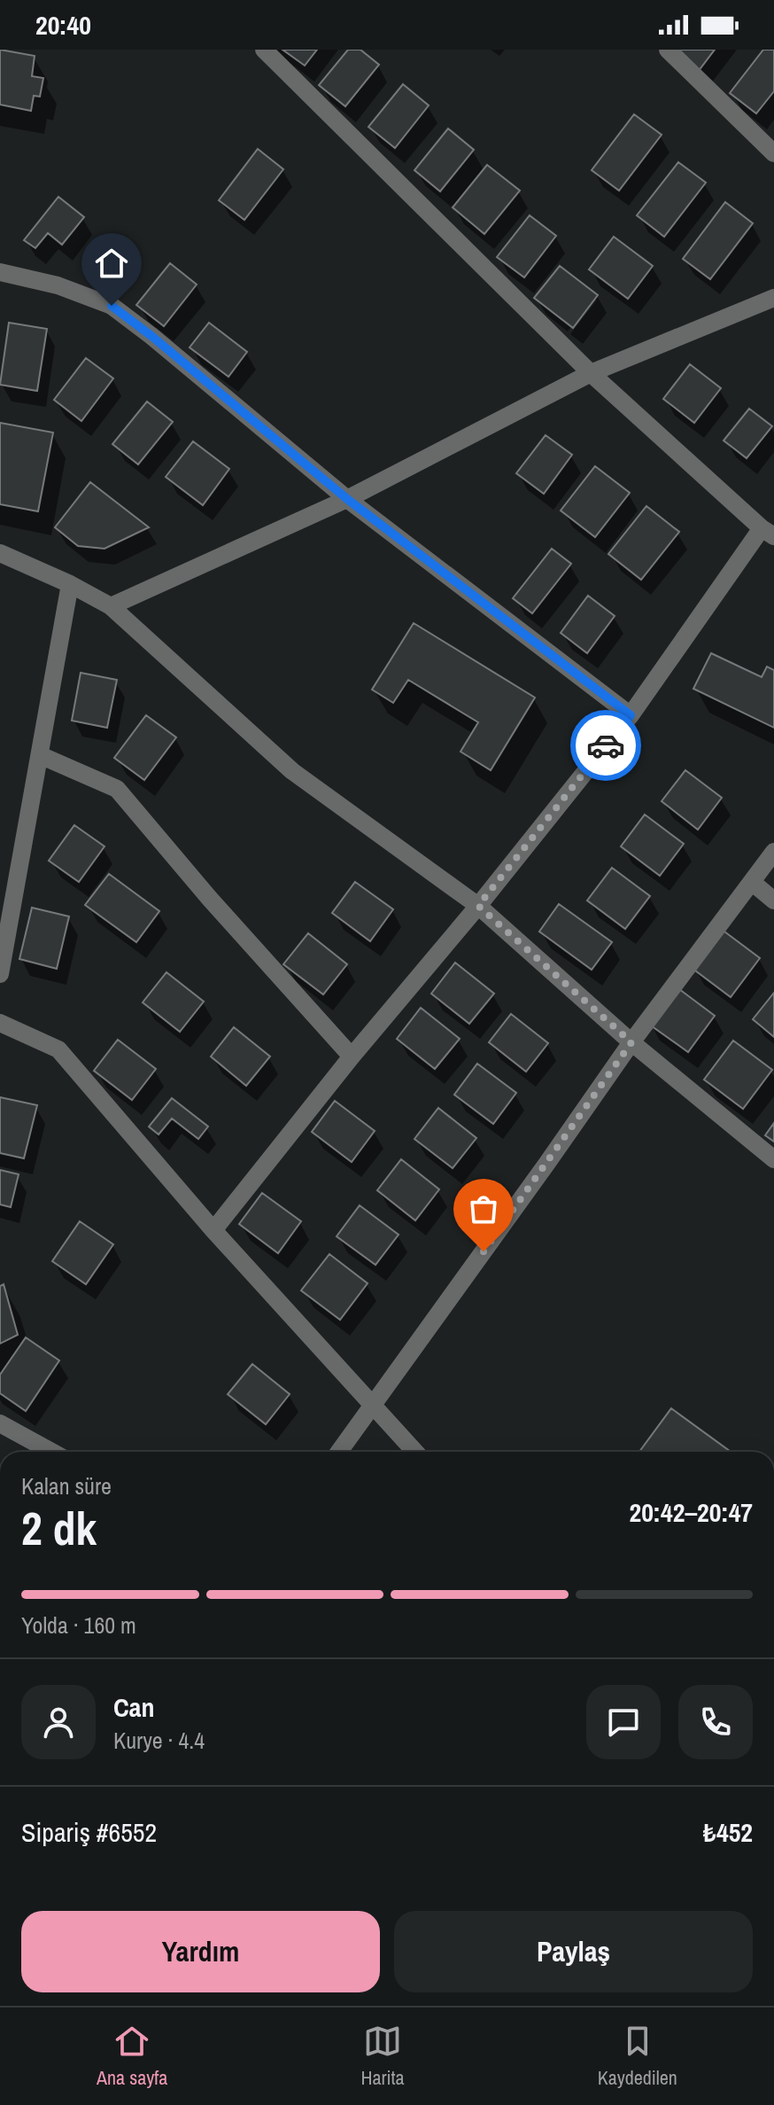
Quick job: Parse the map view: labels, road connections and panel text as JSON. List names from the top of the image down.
{
  "page": {
    "status": "20:40",
    "heading": ["2 dk", "Kalan süre", "20:42–20:47"],
    "panel": [
      "Can",
      "Kurye · 4.4",
      "Sipariş #6552",
      "₺452"
    ],
    "bar": "Yolda · 160 m",
    "buttons": ["Yardım", "Paylaş"],
    "tabs": ["Ana sayfa", "Harita", "Kaydedilen"]
  }
}
